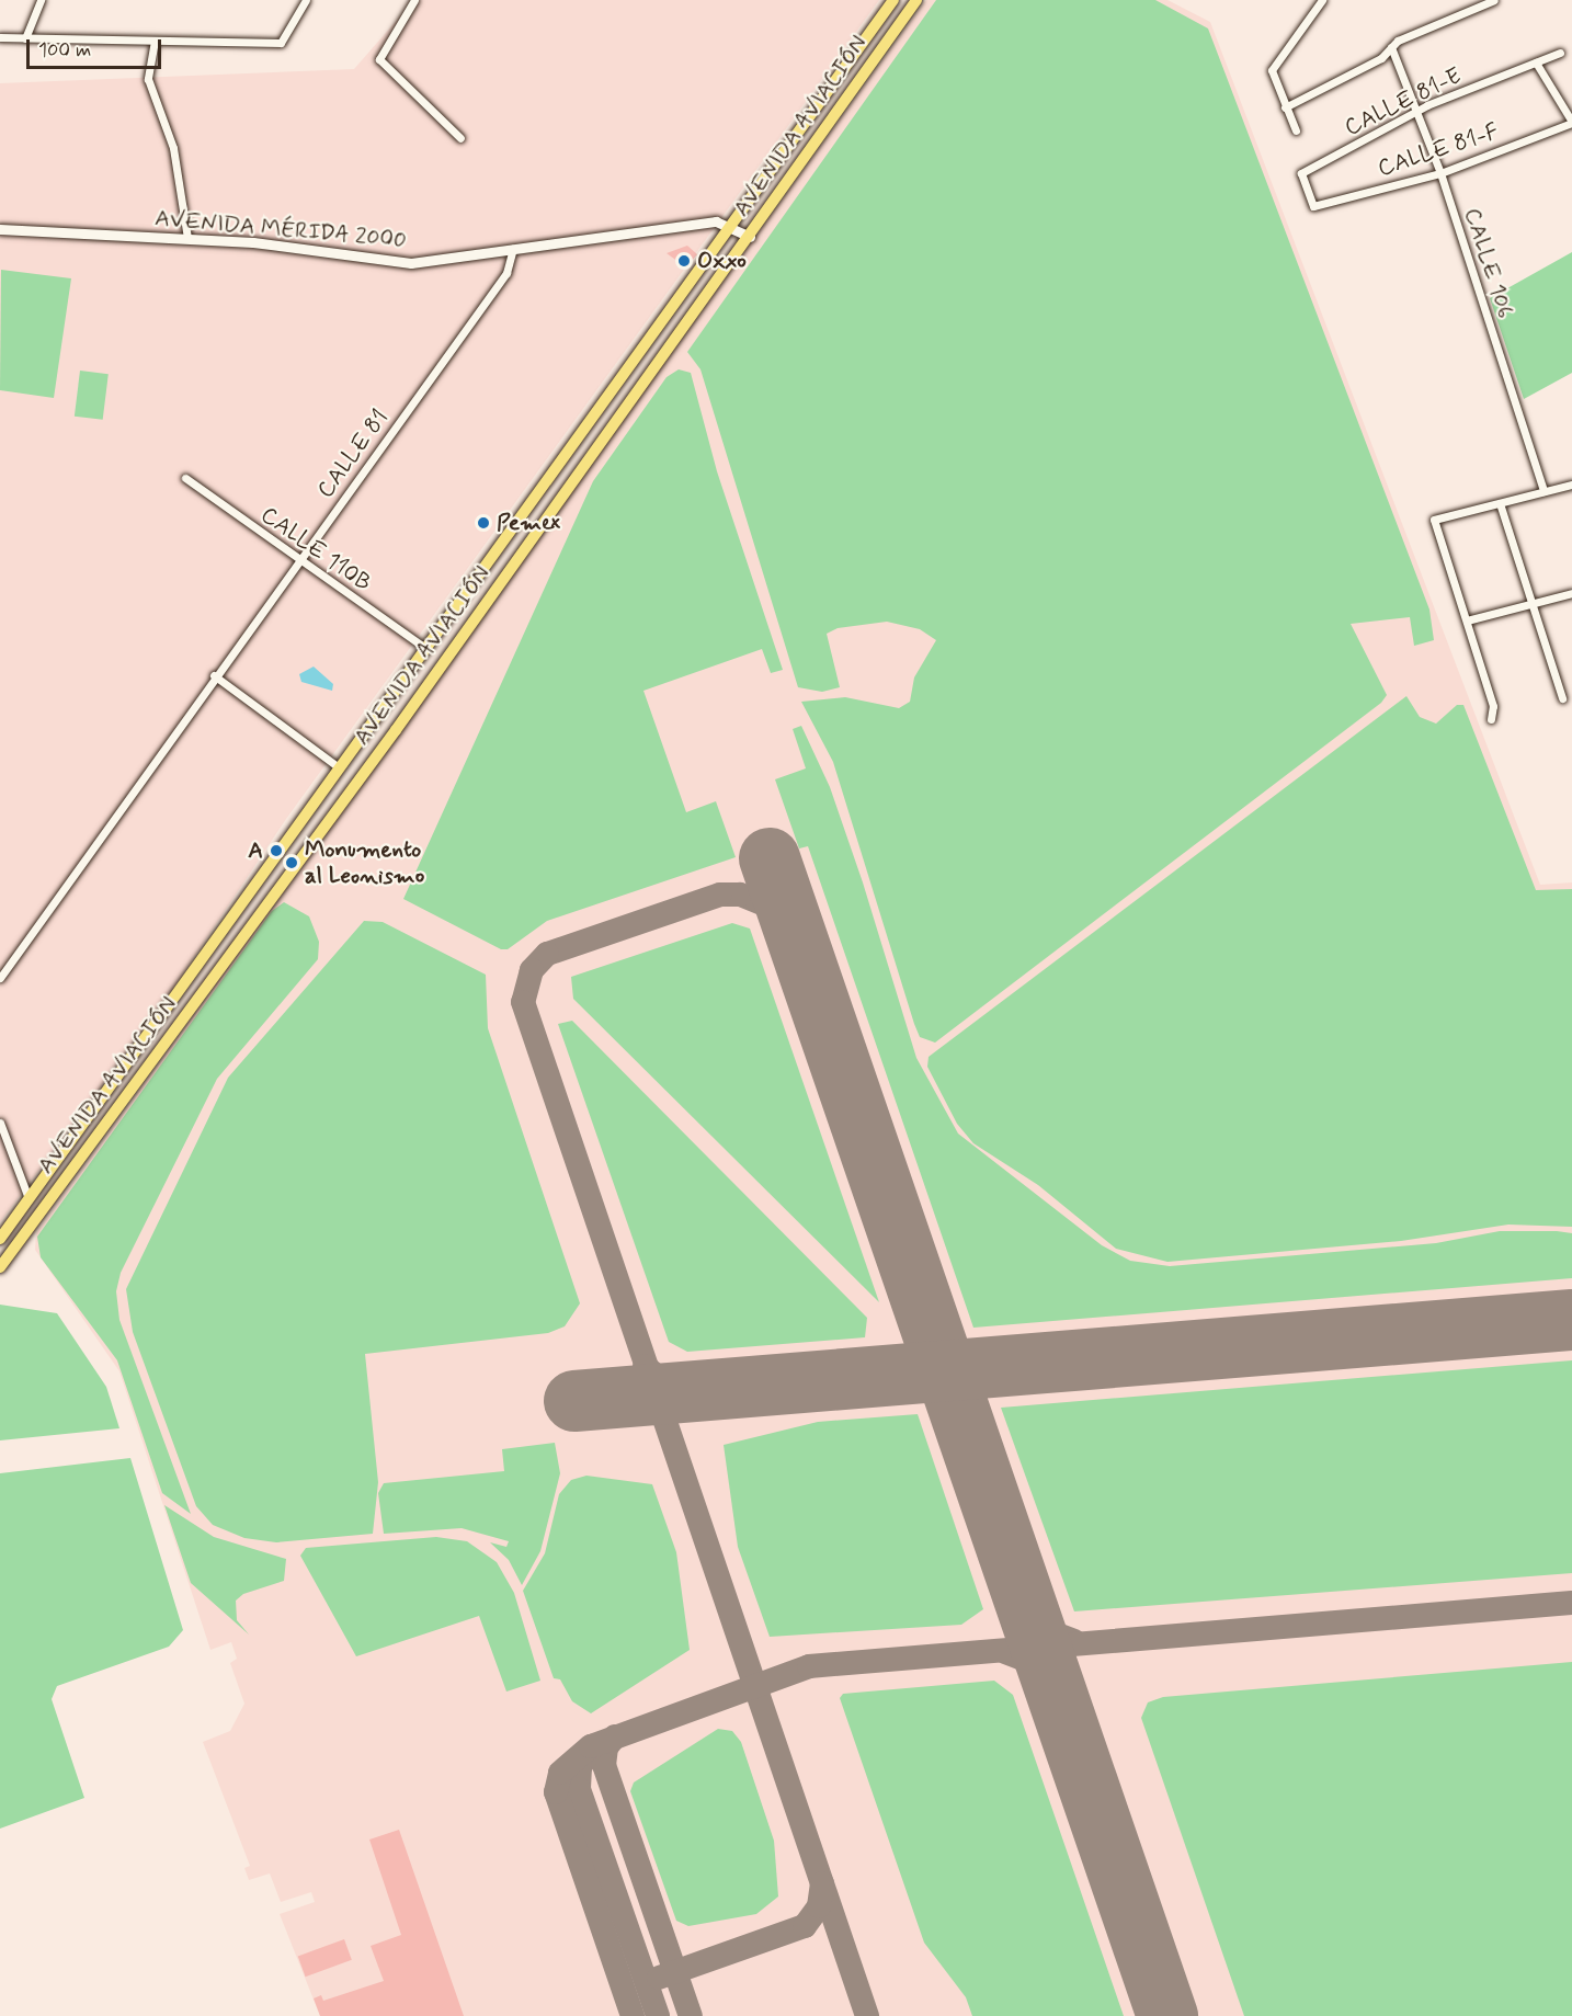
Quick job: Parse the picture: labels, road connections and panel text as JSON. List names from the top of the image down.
{
  "streets": {
    "main road": ["AVENIDA AVIACIÓN", "AVENIDA MÉRIDA 2000"],
    "street": [
      "CALLE 81-E",
      "CALLE 81-F",
      "CALLE 106",
      "CALLE 81",
      "CALLE 110B"
    ]
  },
  "crossings": [
    ["CALLE 81-E", "CALLE 81-F"],
    ["CALLE 81-E", "CALLE 106"],
    ["AVENIDA AVIACIÓN", "AVENIDA MÉRIDA 2000"],
    ["AVENIDA AVIACIÓN", "CALLE 110B"],
    ["CALLE 81-F", "CALLE 106"],
    ["AVENIDA MÉRIDA 2000", "CALLE 81"],
    ["CALLE 81", "CALLE 110B"]
  ],
  "places": [
    "Oxxo",
    "Pemex",
    "A",
    "Monumento al Leonismo"
  ],
  "scale_bar": "100 m"
}
